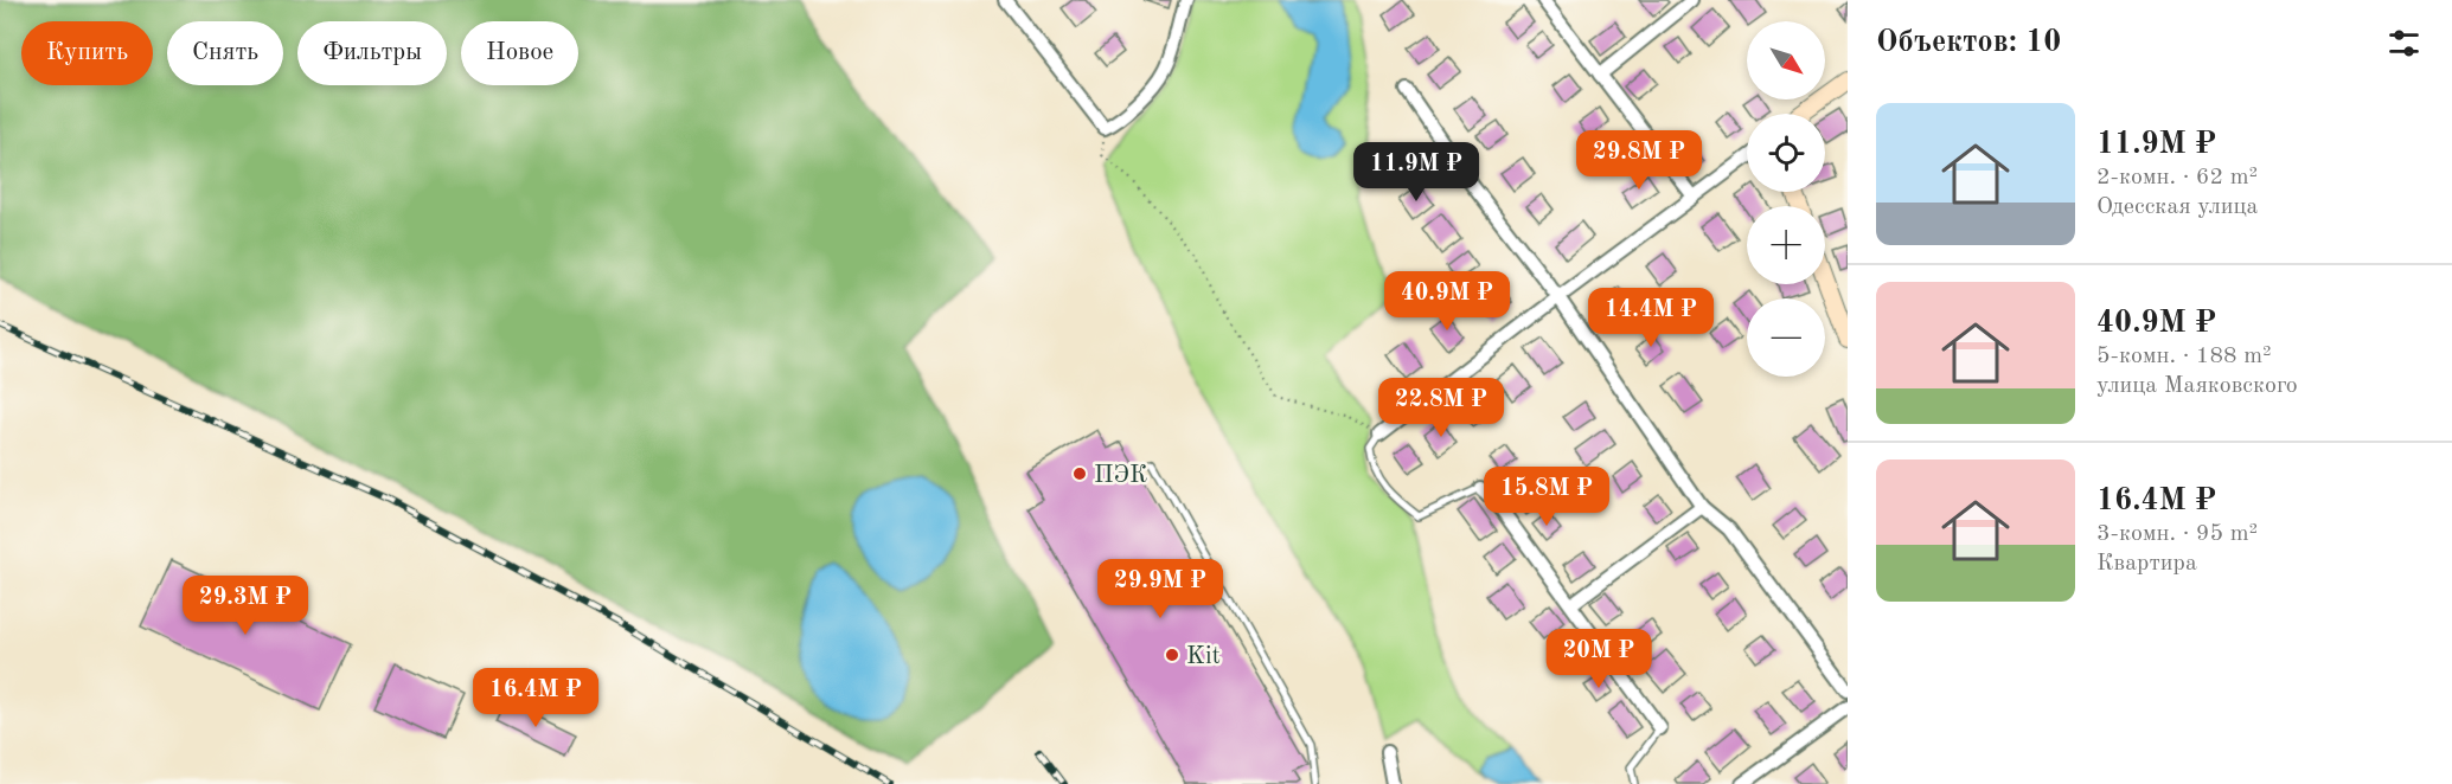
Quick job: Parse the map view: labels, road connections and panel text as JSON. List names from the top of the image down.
{
  "places": ["ПЭК", "Kit"],
  "north": "bottom right",
  "page": {
    "heading": "Объектов: 10",
    "map_buttons": ["+", "−"],
    "chip": [
      "Купить",
      "Снять",
      "Фильтры",
      "Новое"
    ],
    "list": [
      {
        "name": "11.9M ₽",
        "note": "2-комн. · 62 m² · Одесская улица"
      },
      {
        "name": "40.9M ₽",
        "note": "5-комн. · 188 m² · улица Маяковского"
      },
      {
        "name": "16.4M ₽",
        "note": "3-комн. · 95 m² · Квартира"
      }
    ],
    "price": [
      "29.8M ₽",
      "11.9M ₽",
      "40.9M ₽",
      "14.4M ₽",
      "22.8M ₽",
      "15.8M ₽",
      "29.9M ₽",
      "29.3M ₽",
      "20M ₽",
      "16.4M ₽"
    ]
  }
}
